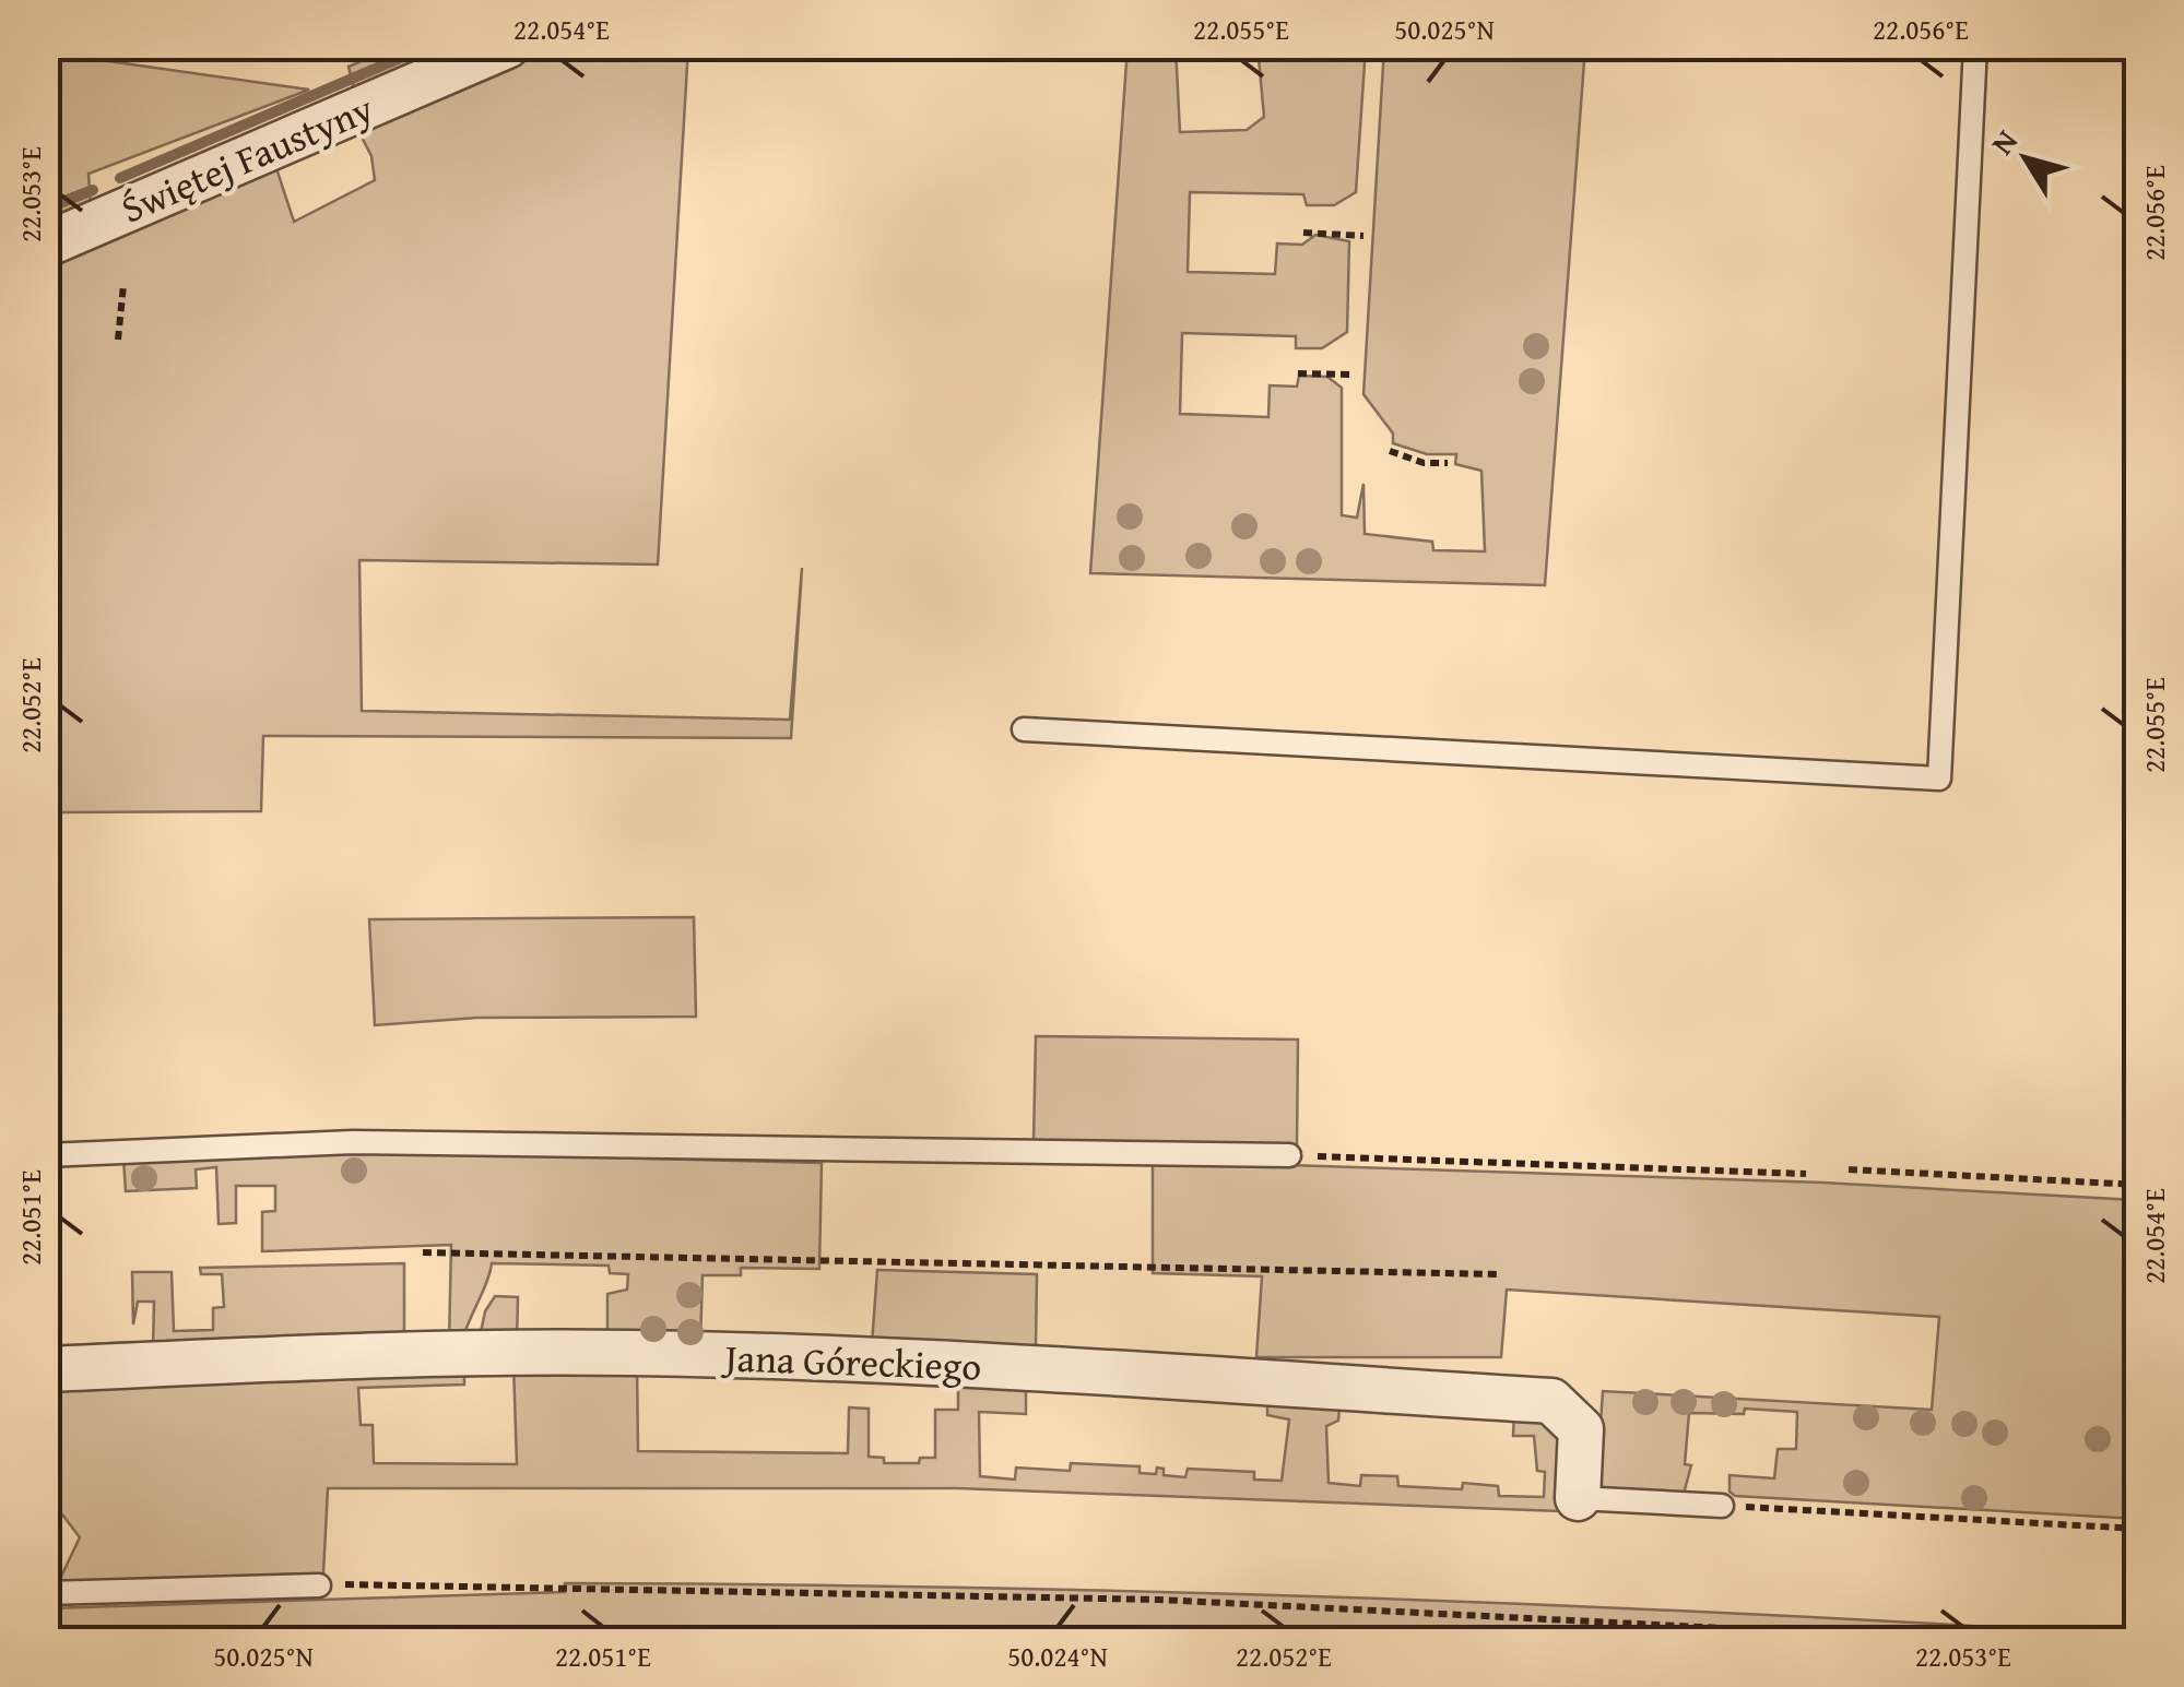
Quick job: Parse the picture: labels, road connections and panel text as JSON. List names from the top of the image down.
{
  "streets": {
    "street": ["Świętej Faustyny", "Jana Góreckiego"]
  },
  "north": "top left",
  "coordinates": [
    "22.054°E",
    "22.055°E",
    "50.025°N",
    "22.056°E",
    "22.053°E",
    "22.052°E",
    "22.051°E",
    "50.024°N"
  ]
}
